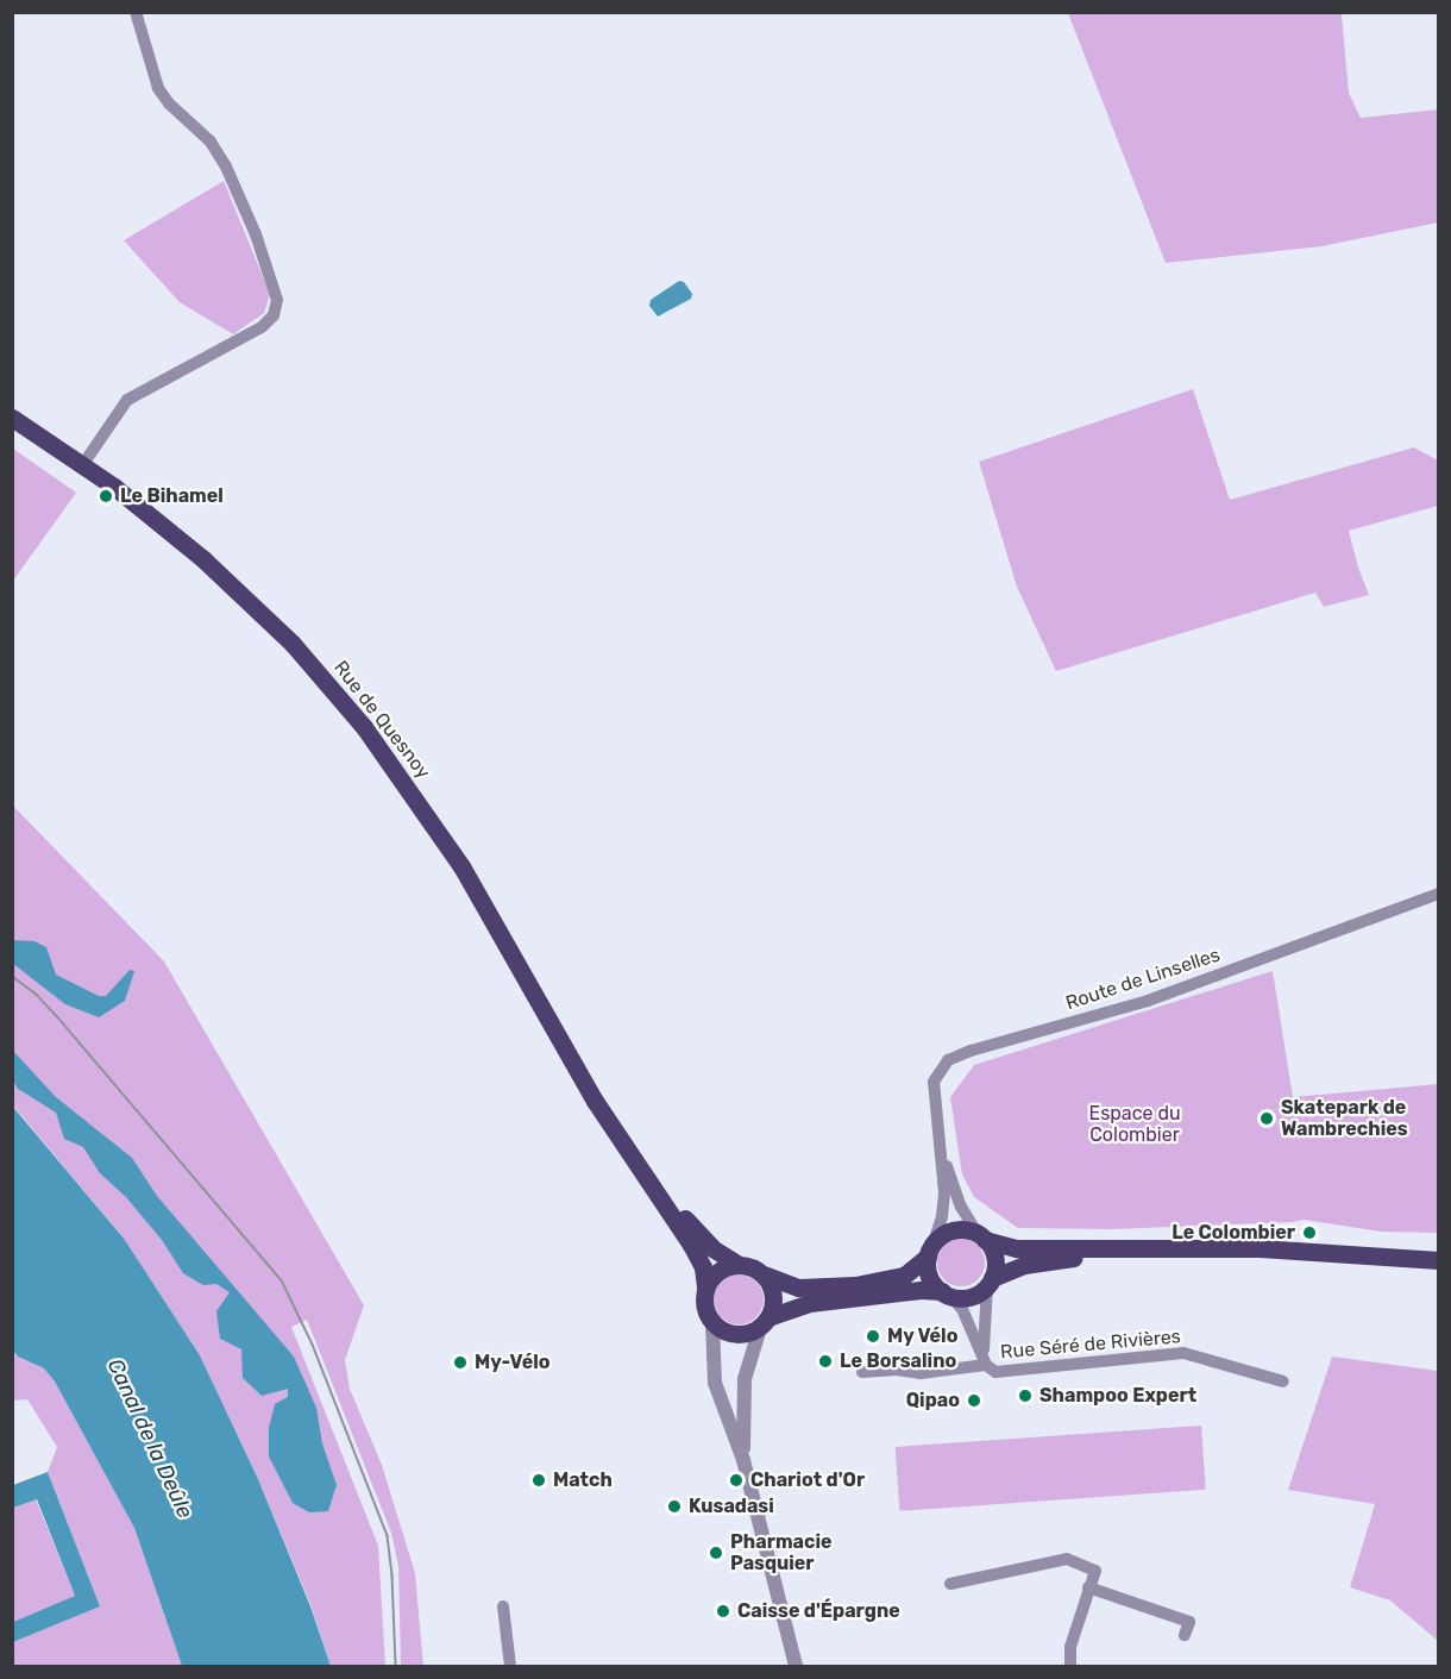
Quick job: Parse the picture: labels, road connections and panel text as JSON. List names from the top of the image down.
{
  "streets": {
    "main road": ["Rue de Quesnoy"],
    "street": ["Route de Linselles", "Rue Séré de Rivières"]
  },
  "crossings": [
    ["Route de Linselles", "Rue Séré de Rivières"]
  ],
  "water": ["Canal de la Deûle"],
  "parks": ["Espace du Colombier"],
  "places": [
    "Le Bihamel",
    "Skatepark de Wambrechies",
    "Le Colombier",
    "My Vélo",
    "Le Borsalino",
    "My-Vélo",
    "Shampoo Expert",
    "Qipao",
    "Match",
    "Chariot d'Or",
    "Kusadasi",
    "Pharmacie Pasquier",
    "Caisse d'Épargne"
  ]
}
